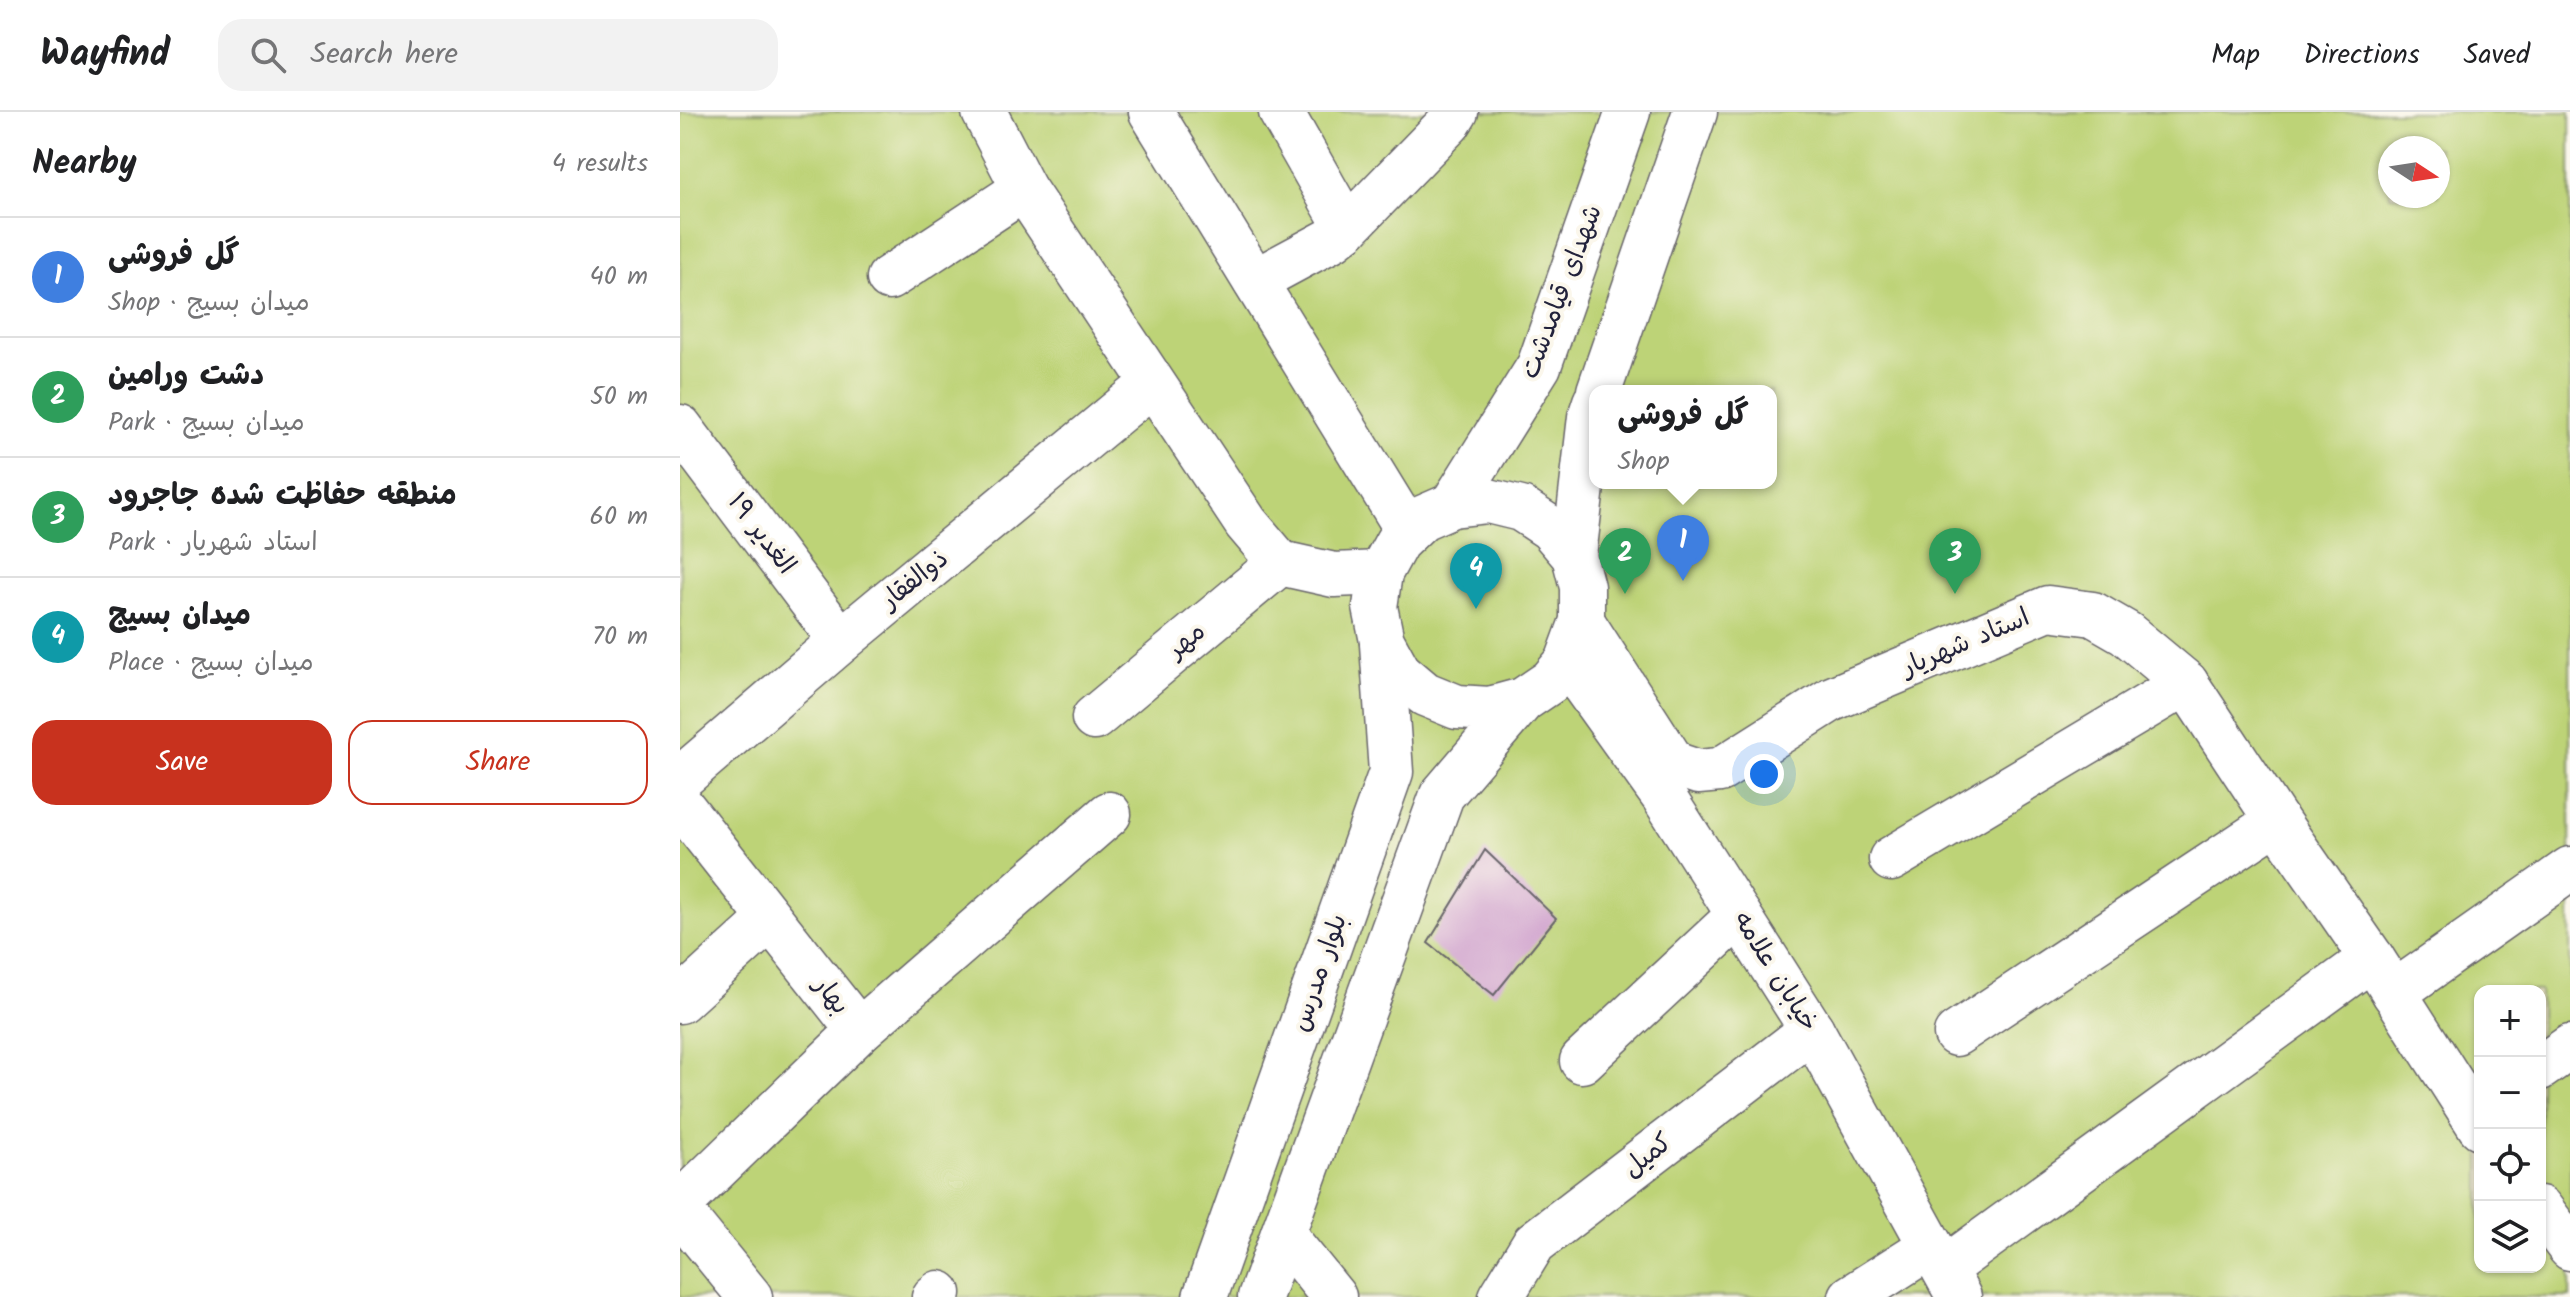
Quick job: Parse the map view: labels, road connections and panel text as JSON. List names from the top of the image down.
{
  "streets": {
    "street": [
      "شهدای قیامدشت",
      "الغدیر ۱۹",
      "ذوالفقار",
      "مهر",
      "استاد شهریار",
      "خیابان علامه",
      "بلوار مدرس",
      "بهار",
      "کمیل"
    ]
  },
  "crossings": [
    ["شهدای قیامدشت", "استاد شهریار"],
    ["شهدای قیامدشت", "خیابان علامه"],
    ["شهدای قیامدشت", "بلوار مدرس"],
    ["الغدیر ۱۹", "ذوالفقار"],
    ["ذوالفقار", "بهار"],
    ["استاد شهریار", "خیابان علامه"],
    ["استاد شهریار", "بلوار مدرس"],
    ["خیابان علامه", "بلوار مدرس"],
    ["خیابان علامه", "کمیل"]
  ],
  "north": "right",
  "page": {
    "header": "Wayfind",
    "search": "Search here",
    "nav": ["Map", "Directions", "Saved"],
    "heading": ["Nearby", "4 results"],
    "list": [
      {
        "mark": "1",
        "name": "گل فروشی",
        "note": "Shop · میدان بسیج",
        "value": "40 m"
      },
      {
        "mark": "2",
        "name": "دشت ورامین",
        "note": "Park · میدان بسیج",
        "value": "50 m"
      },
      {
        "mark": "3",
        "name": "منطقه حفاظت شده جاجرود",
        "note": "Park · استاد شهریار",
        "value": "60 m"
      },
      {
        "mark": "4",
        "name": "میدان بسیج",
        "note": "Place · میدان بسیج",
        "value": "70 m"
      }
    ],
    "popup": ["گل فروشی", "Shop"],
    "pins": [
      "1",
      "2",
      "3",
      "4"
    ],
    "buttons": ["Save", "Share"],
    "map_buttons": ["+", "−"]
  }
}
